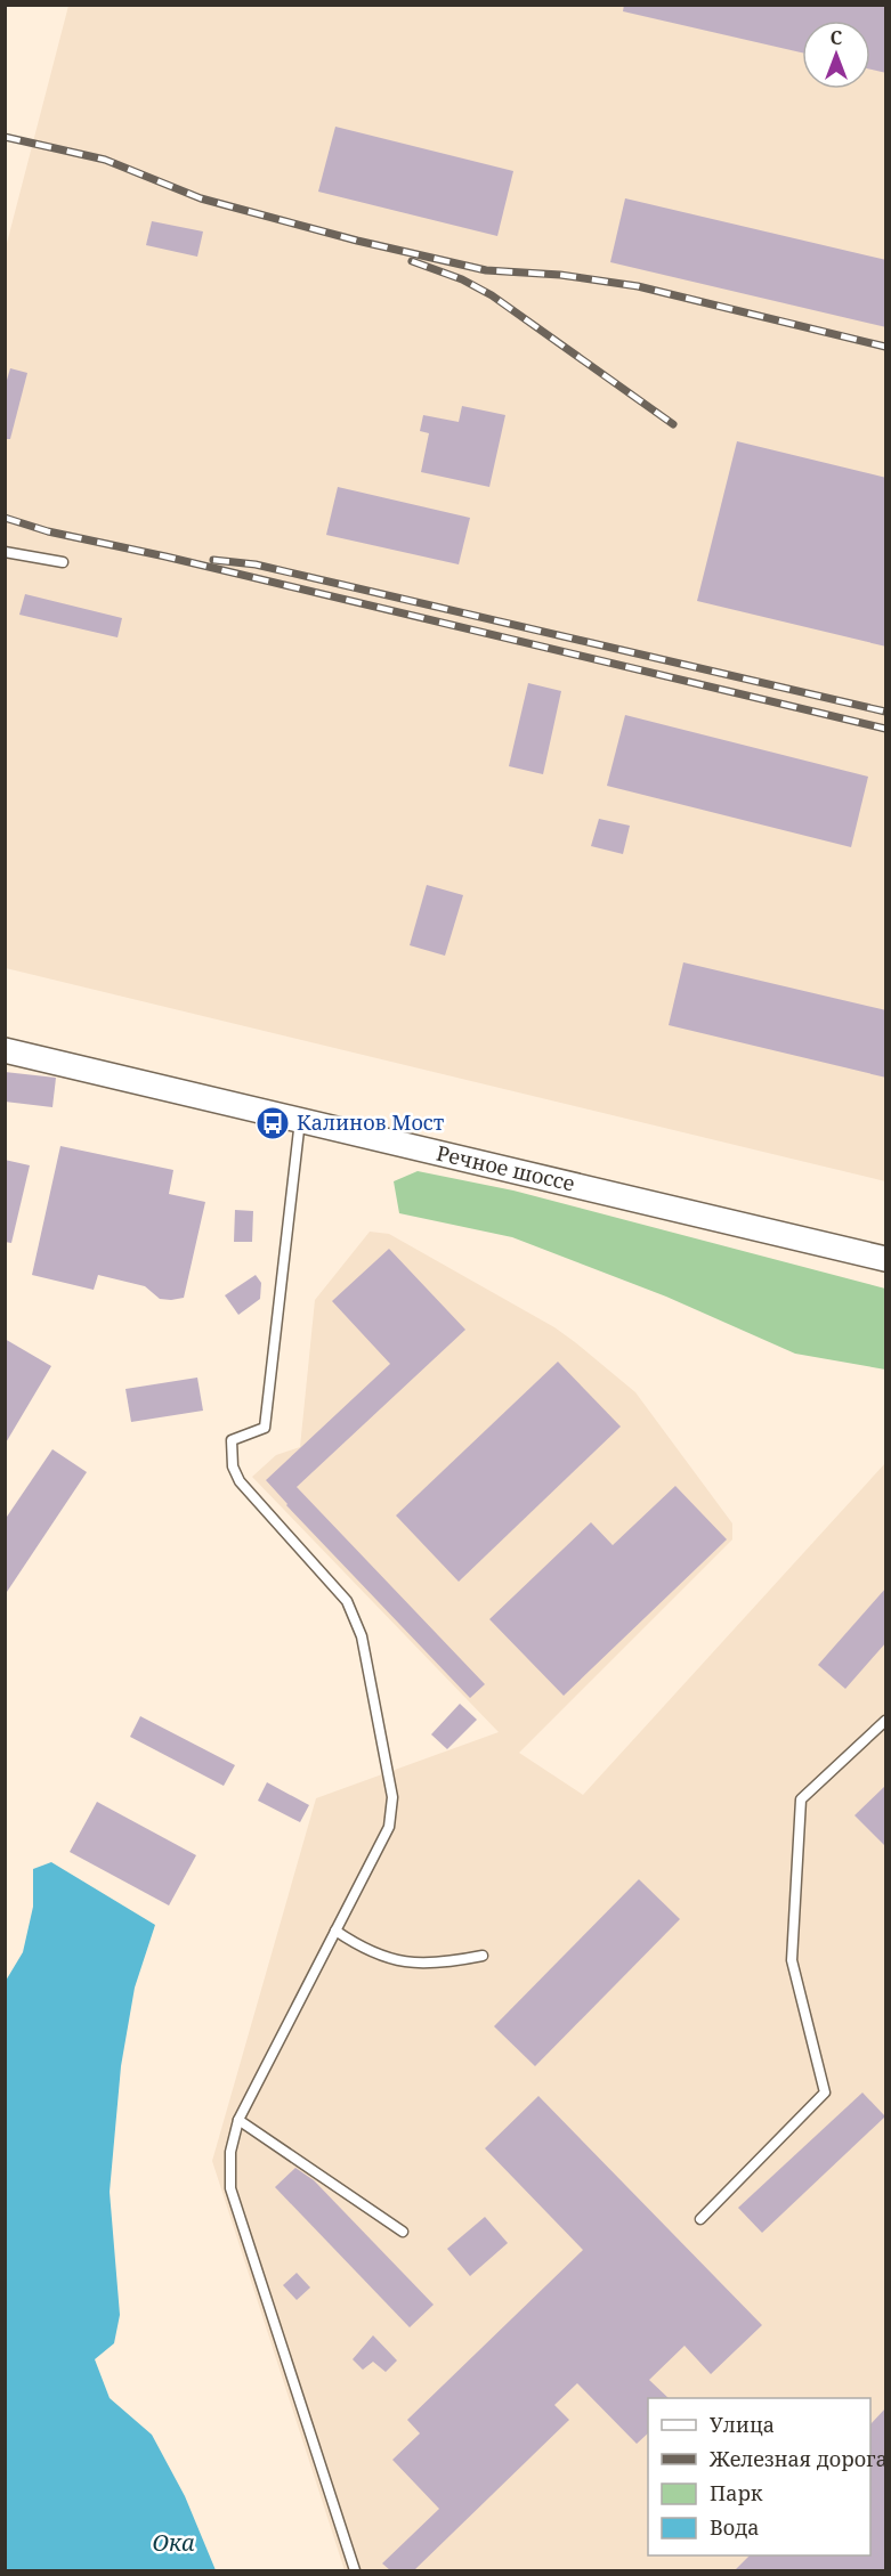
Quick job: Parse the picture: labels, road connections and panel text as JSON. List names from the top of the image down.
{
  "streets": {
    "street": ["Речное шоссе"]
  },
  "water": ["Ока"],
  "places": {
    "bus stop": ["Калинов Мост"]
  },
  "legend": [
    "Улица",
    "Железная дорога",
    "Парк",
    "Вода"
  ],
  "north": "top"
}
